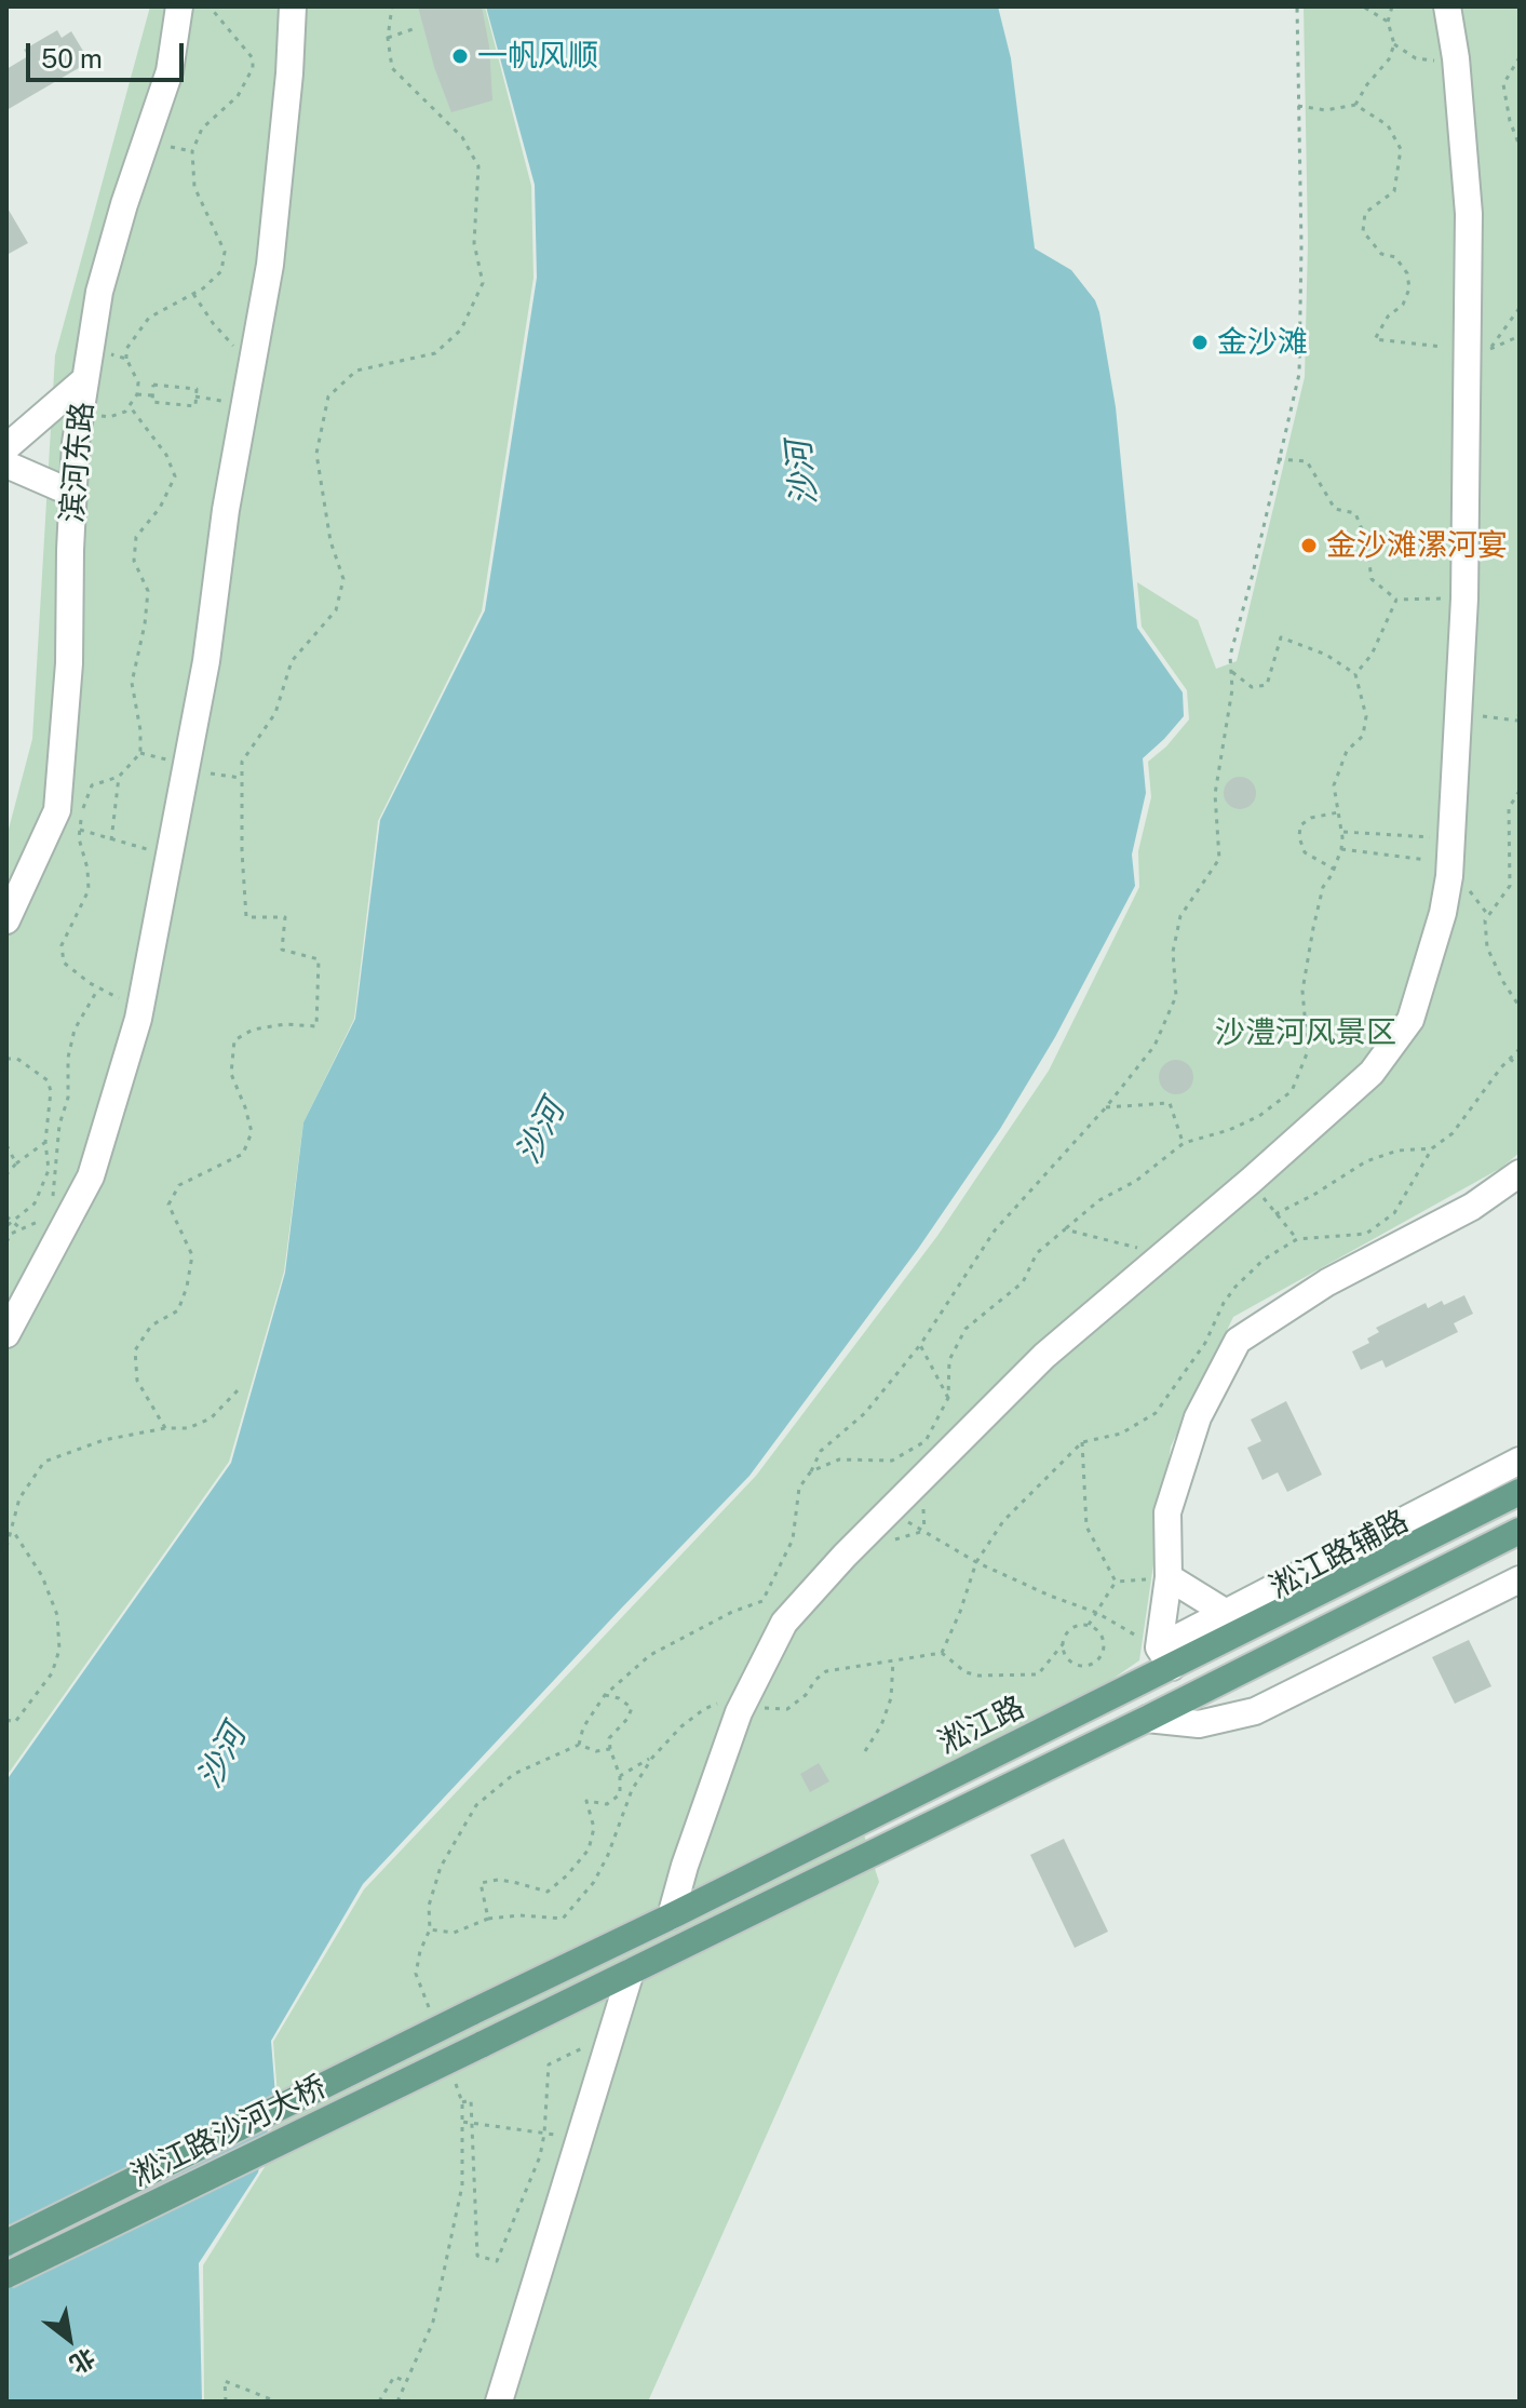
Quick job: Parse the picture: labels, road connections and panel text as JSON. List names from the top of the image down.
{
  "streets": {
    "main road": ["淞江路", "淞江路沙河大桥"],
    "street": ["滨河东路", "淞江路辅路"]
  },
  "crossings": [
    ["淞江路辅路", "淞江路"],
    ["淞江路", "淞江路沙河大桥"]
  ],
  "water": ["沙河"],
  "parks": ["沙澧河风景区"],
  "places": ["一帆风顺", "金沙滩", "金沙滩漯河宴"],
  "scale_bar": "50 m",
  "north": "bottom right"
}
